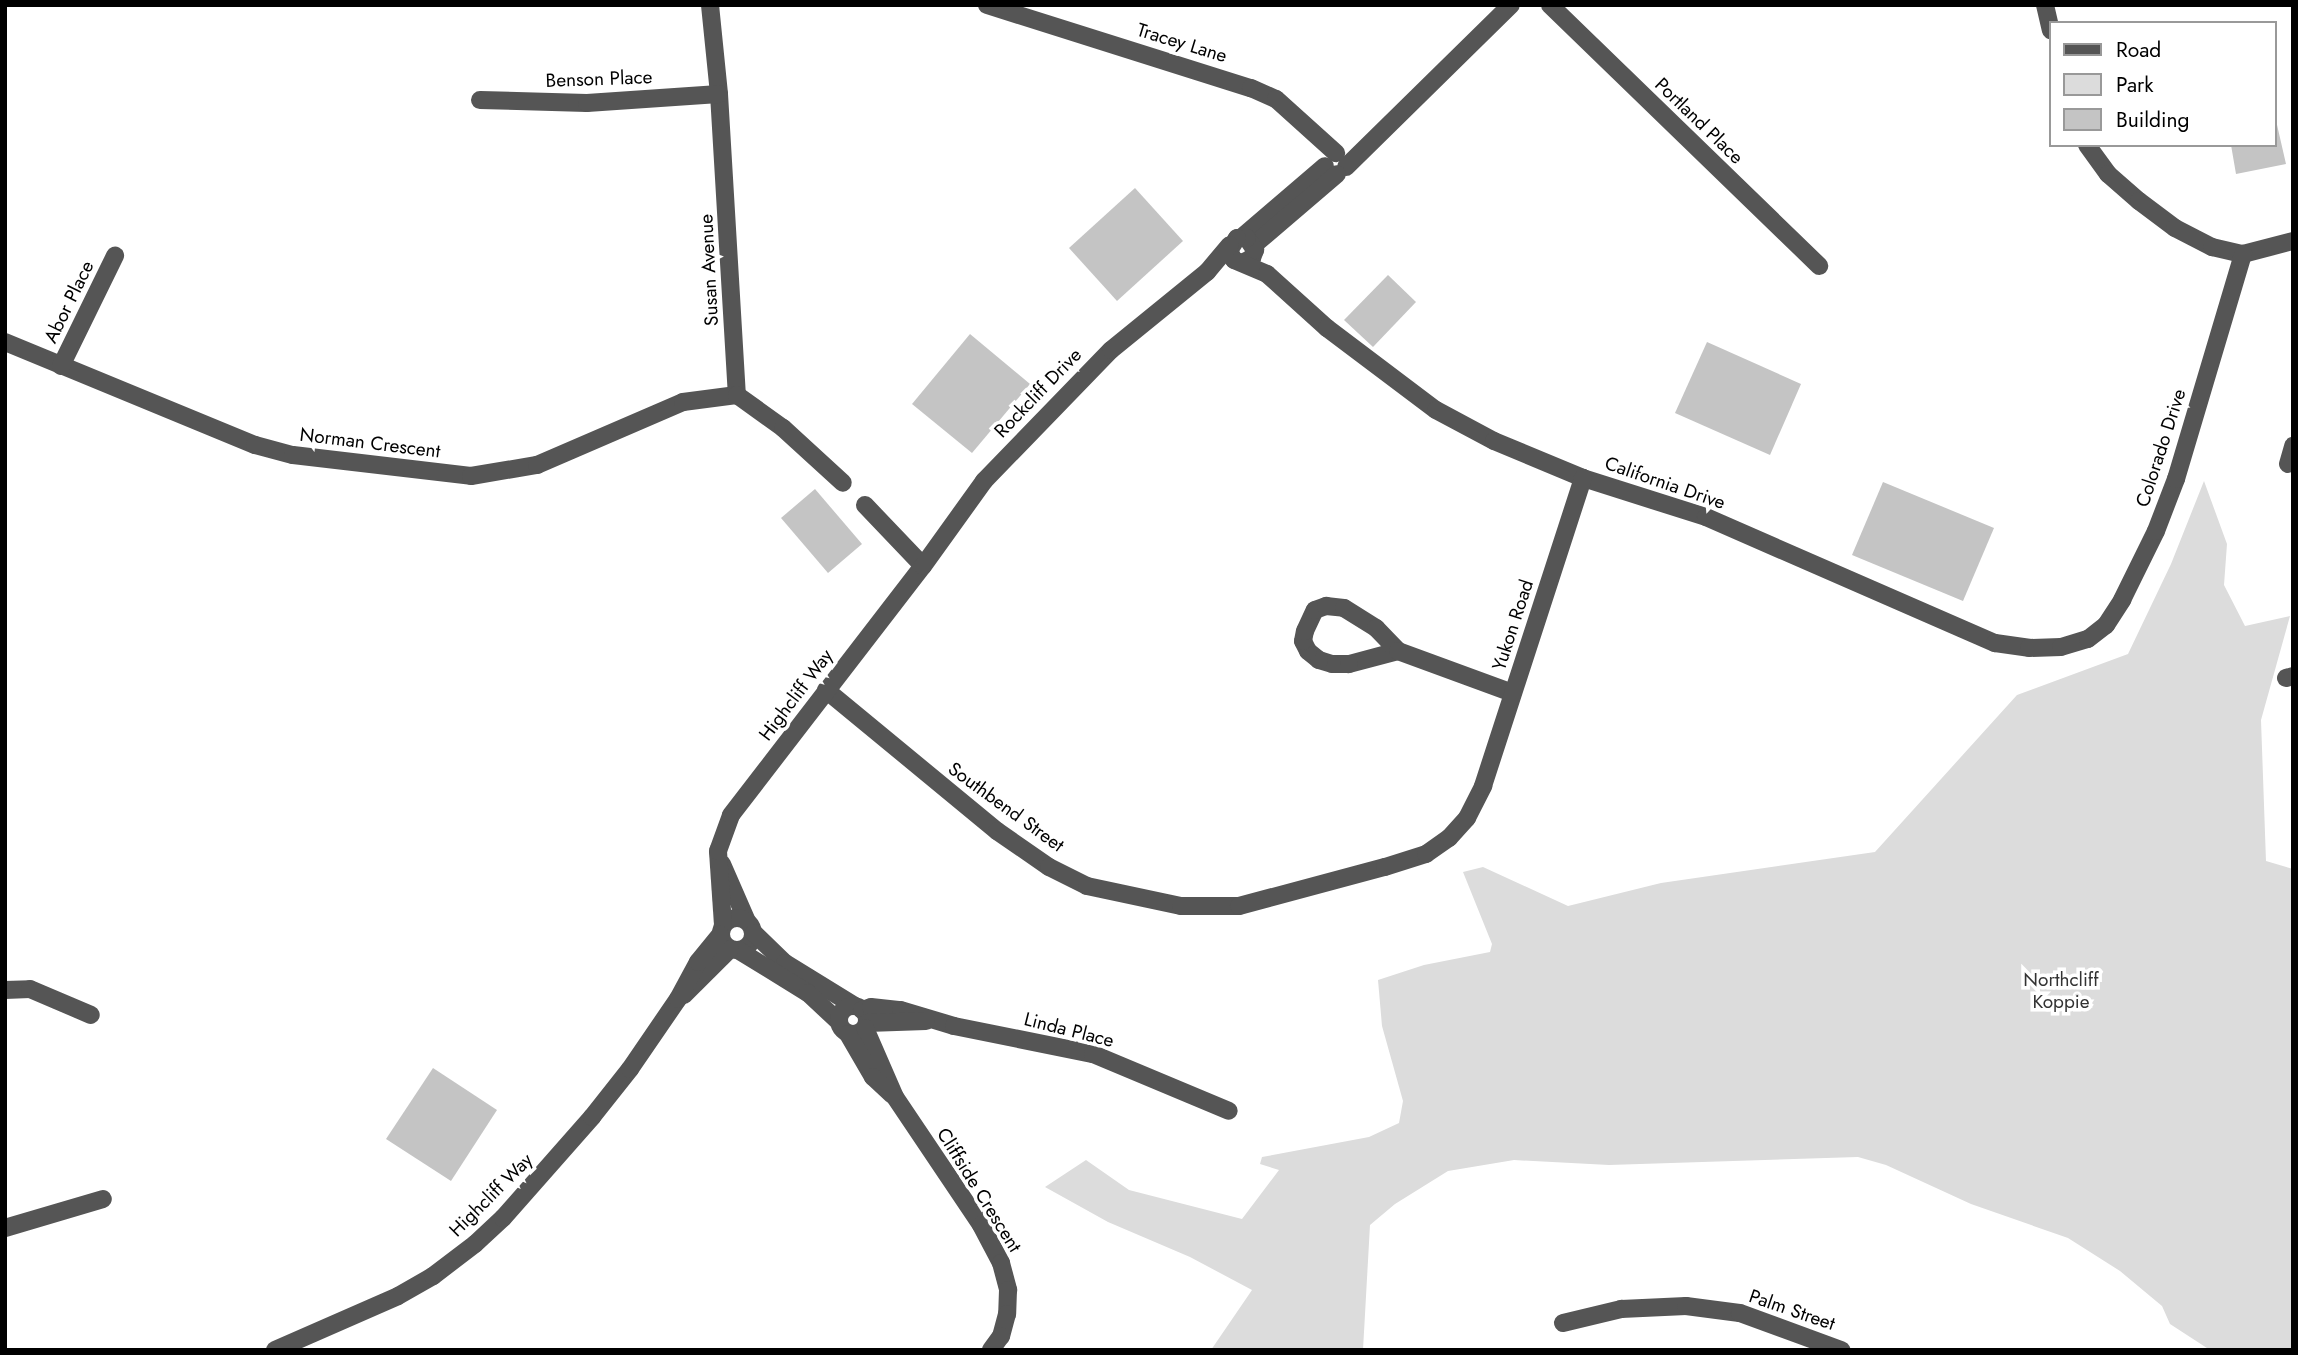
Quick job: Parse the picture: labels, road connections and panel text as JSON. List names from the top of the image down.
{
  "streets": {
    "street": [
      "Tracey Lane",
      "Benson Place",
      "Portland Place",
      "Susan Avenue",
      "Abor Place",
      "Rockcliff Drive",
      "Norman Crescent",
      "Colorado Drive",
      "California Drive",
      "Yukon Road",
      "Highcliff Way",
      "Southbend Street",
      "Linda Place",
      "Cliffside Crescent",
      "Palm Street"
    ]
  },
  "crossings": [
    ["Tracey Lane", "Rockcliff Drive"],
    ["Benson Place", "Susan Avenue"],
    ["Susan Avenue", "Norman Crescent"],
    ["Abor Place", "Norman Crescent"],
    ["Rockcliff Drive", "California Drive"],
    ["Rockcliff Drive", "Highcliff Way"],
    ["Colorado Drive", "California Drive"],
    ["California Drive", "Yukon Road"],
    ["Yukon Road", "Southbend Street"],
    ["Highcliff Way", "Southbend Street"],
    ["Highcliff Way", "Cliffside Crescent"],
    ["Linda Place", "Cliffside Crescent"]
  ],
  "parks": ["Northcliff Koppie"],
  "legend": ["Road", "Park", "Building"]
}
